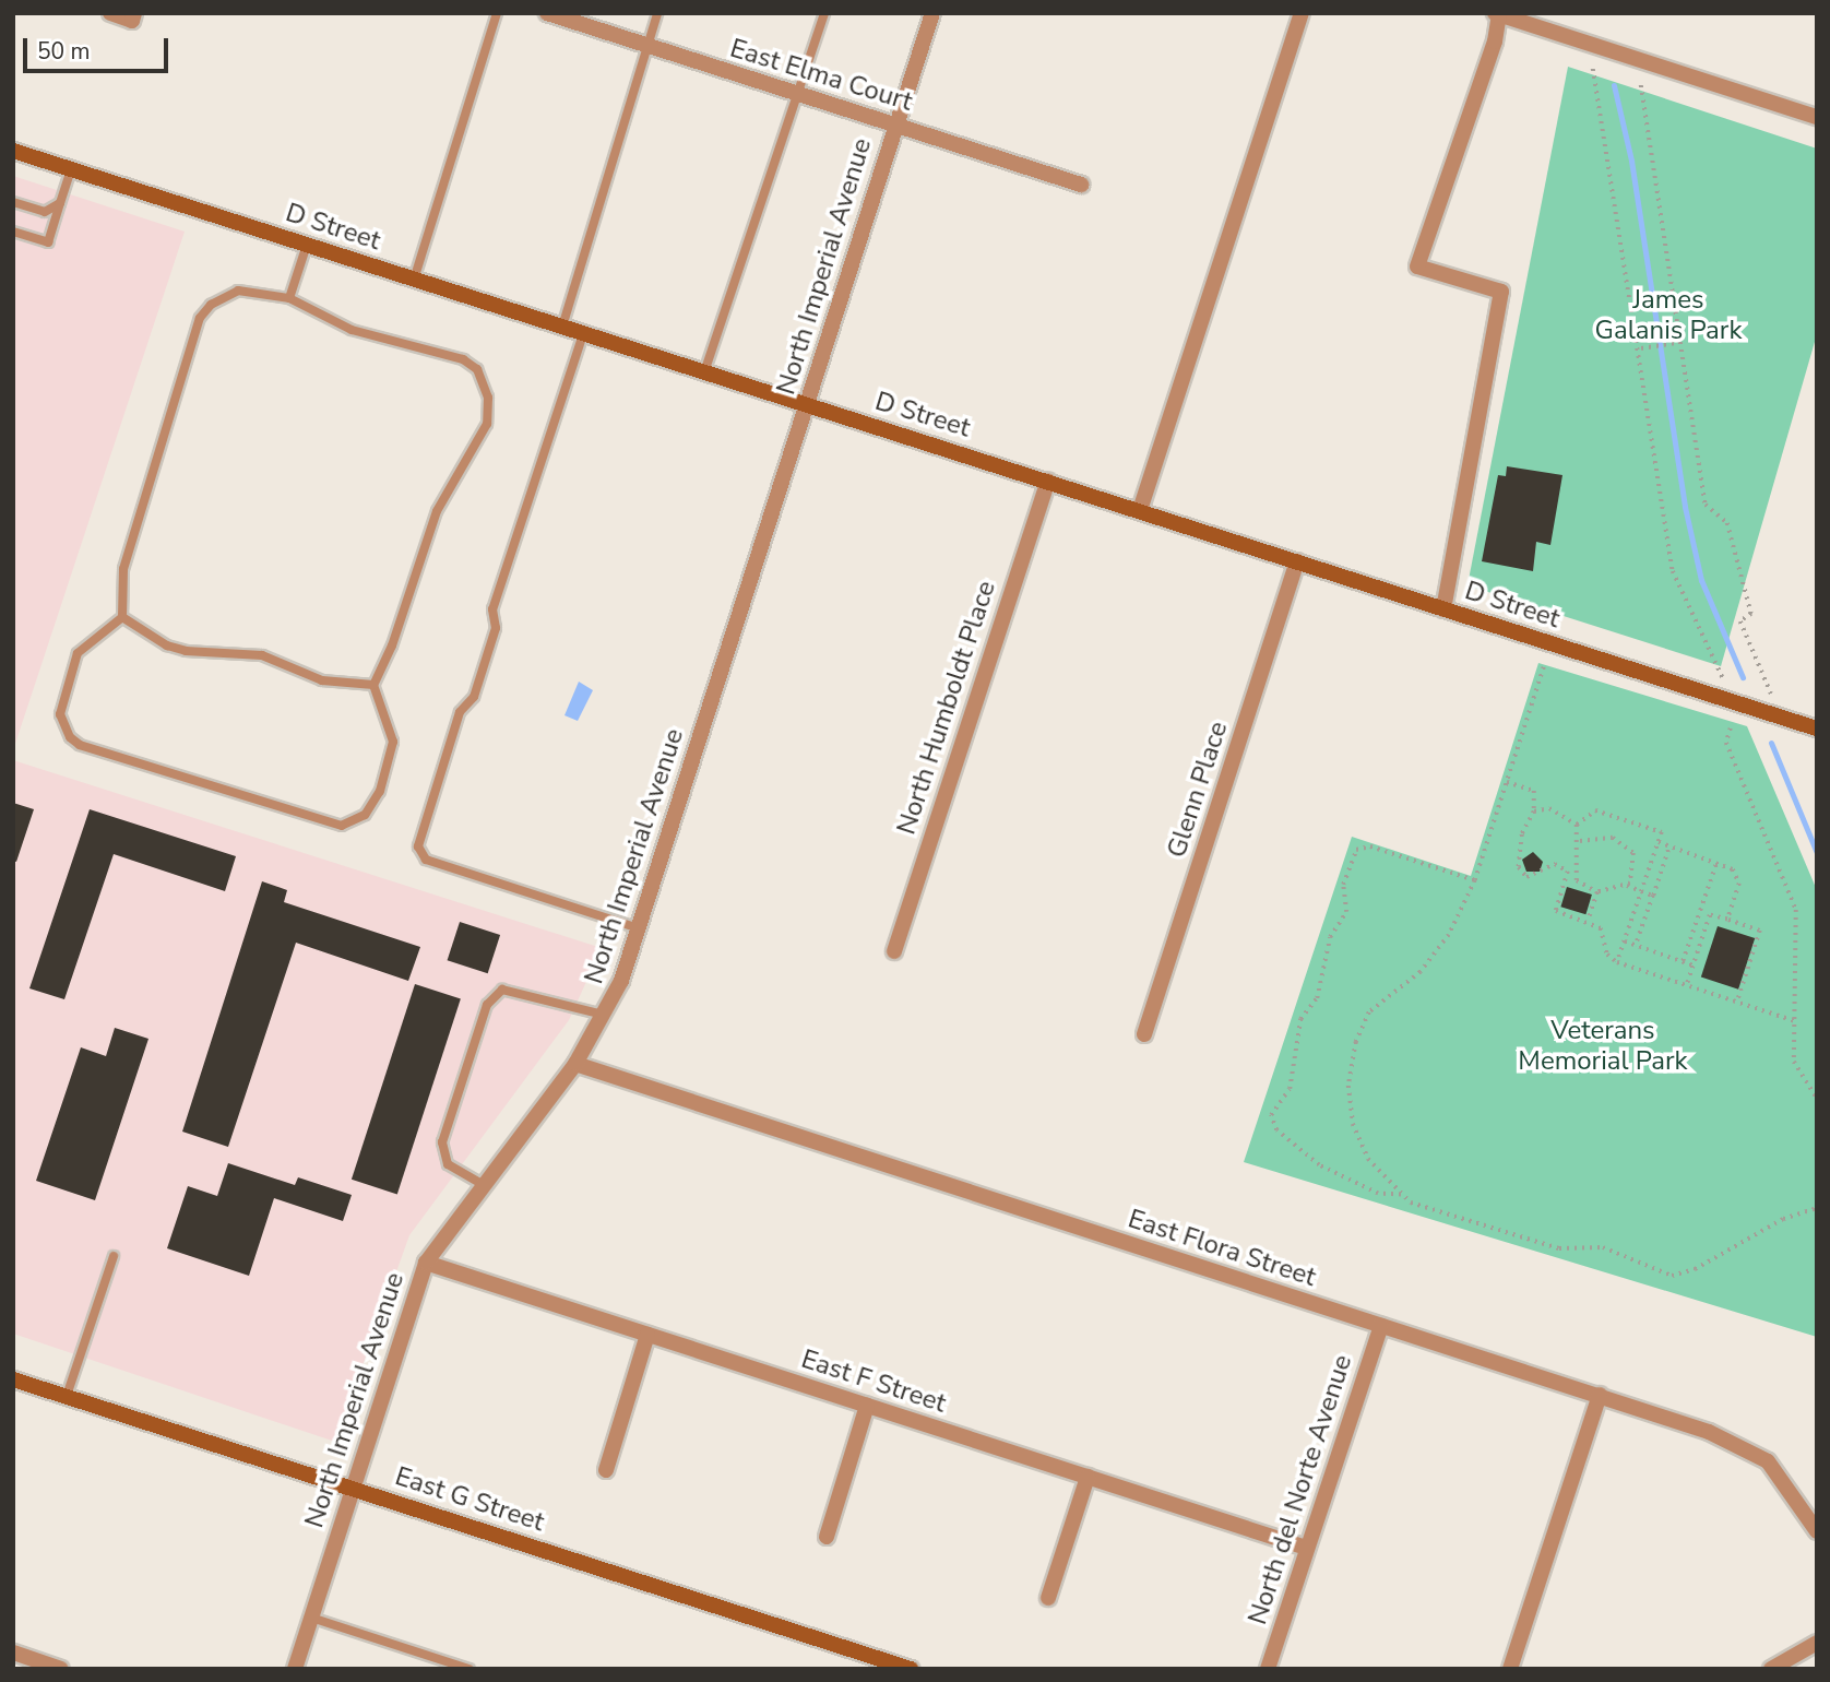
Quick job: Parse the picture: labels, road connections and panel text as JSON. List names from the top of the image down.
{
  "streets": {
    "street": [
      "East Elma Court",
      "D Street",
      "North Imperial Avenue",
      "North Humboldt Place",
      "Glenn Place",
      "East Flora Street",
      "East F Street",
      "North del Norte Avenue",
      "East G Street"
    ]
  },
  "crossings": [
    ["East Elma Court", "North Imperial Avenue"],
    ["D Street", "North Imperial Avenue"],
    ["D Street", "North Humboldt Place"],
    ["D Street", "Glenn Place"],
    ["North Imperial Avenue", "East Flora Street"],
    ["North Imperial Avenue", "East F Street"],
    ["North Imperial Avenue", "East G Street"],
    ["East Flora Street", "North del Norte Avenue"],
    ["East F Street", "North del Norte Avenue"]
  ],
  "parks": ["James Galanis Park", "Veterans Memorial Park"],
  "scale_bar": "50 m"
}
